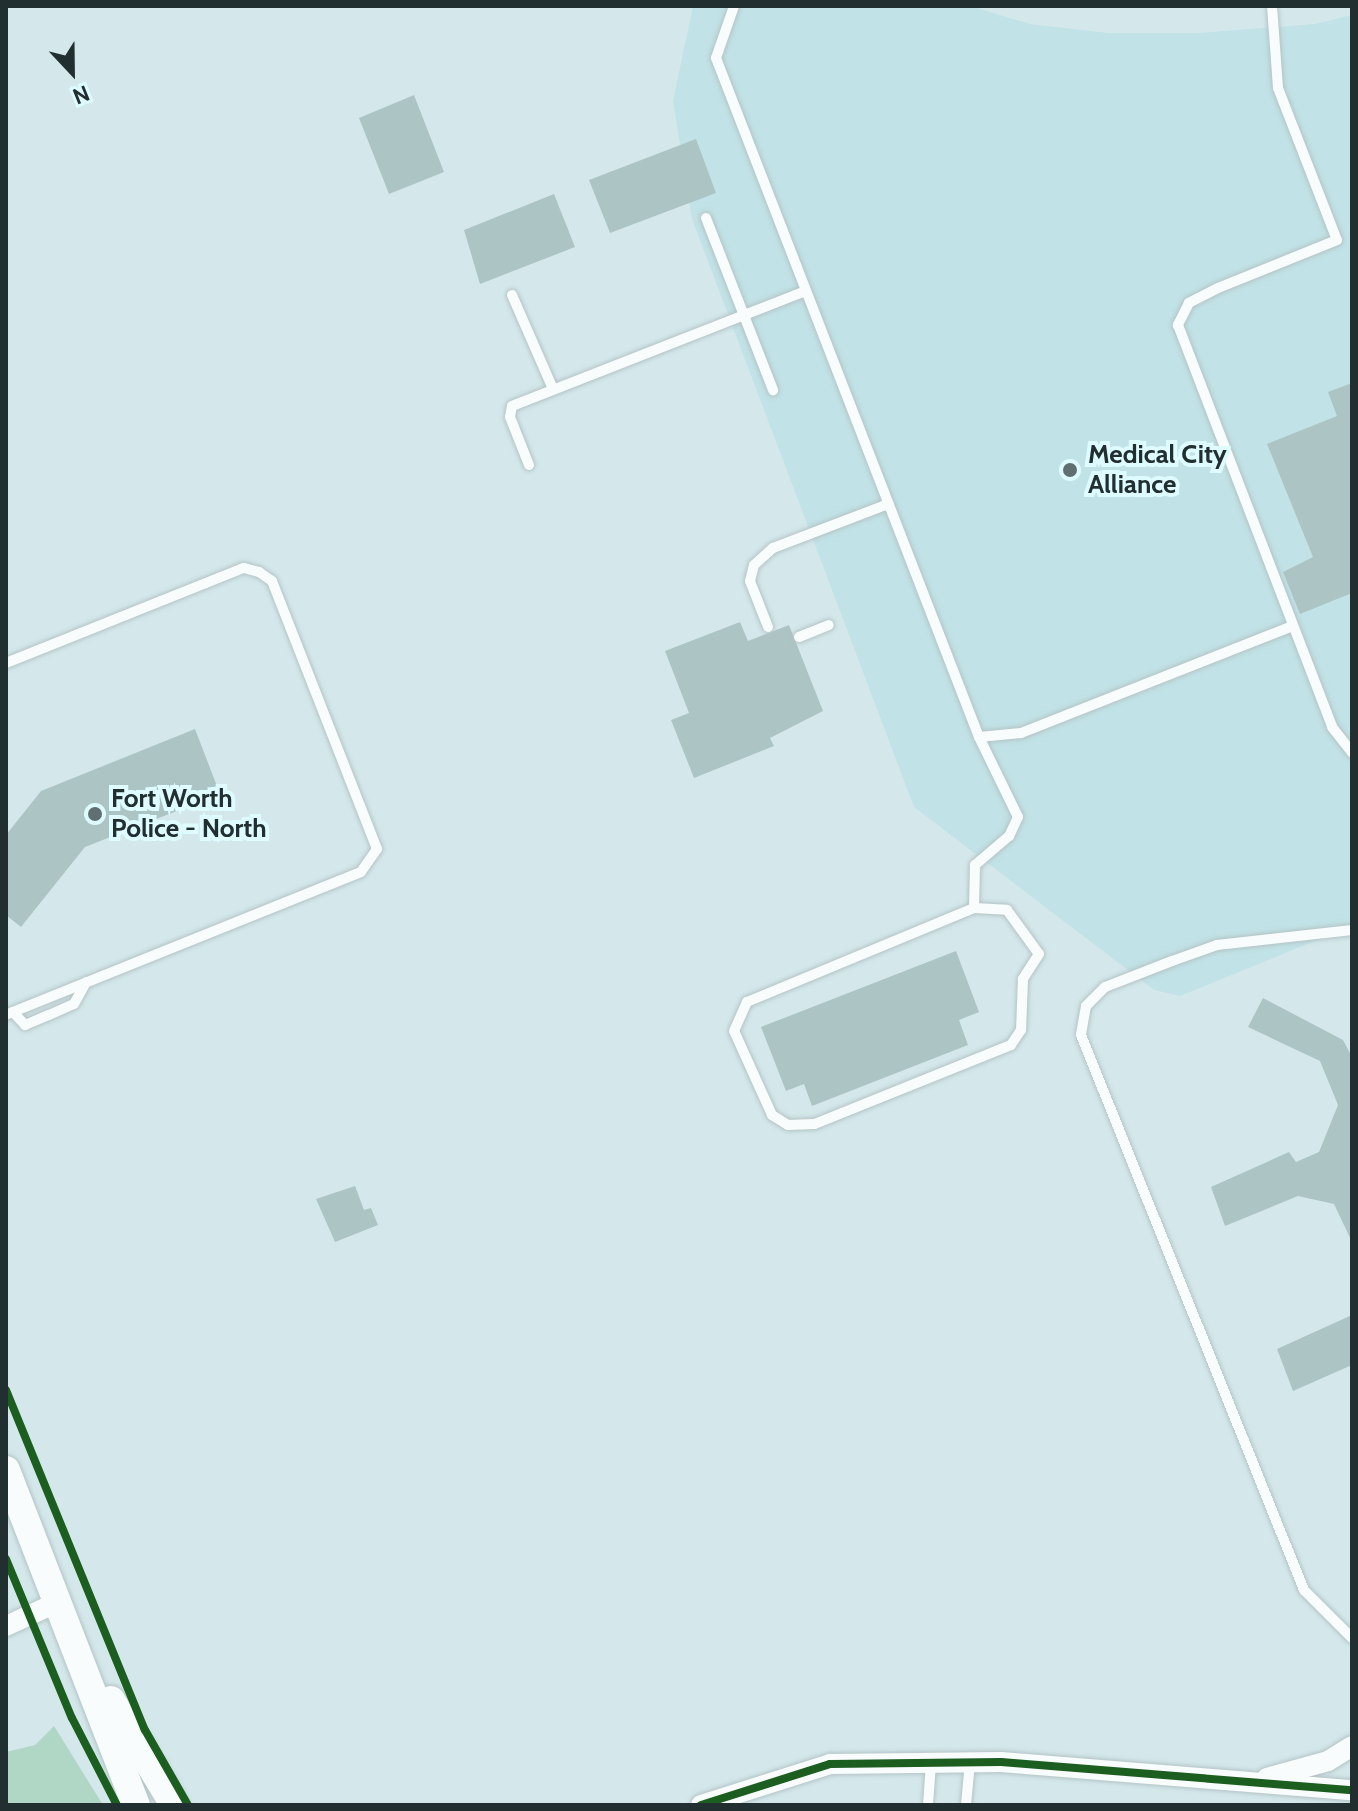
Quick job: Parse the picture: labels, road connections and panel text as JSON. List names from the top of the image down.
{
  "places": ["Medical City Alliance", "Fort Worth Police - North"],
  "north": "bottom"
}
